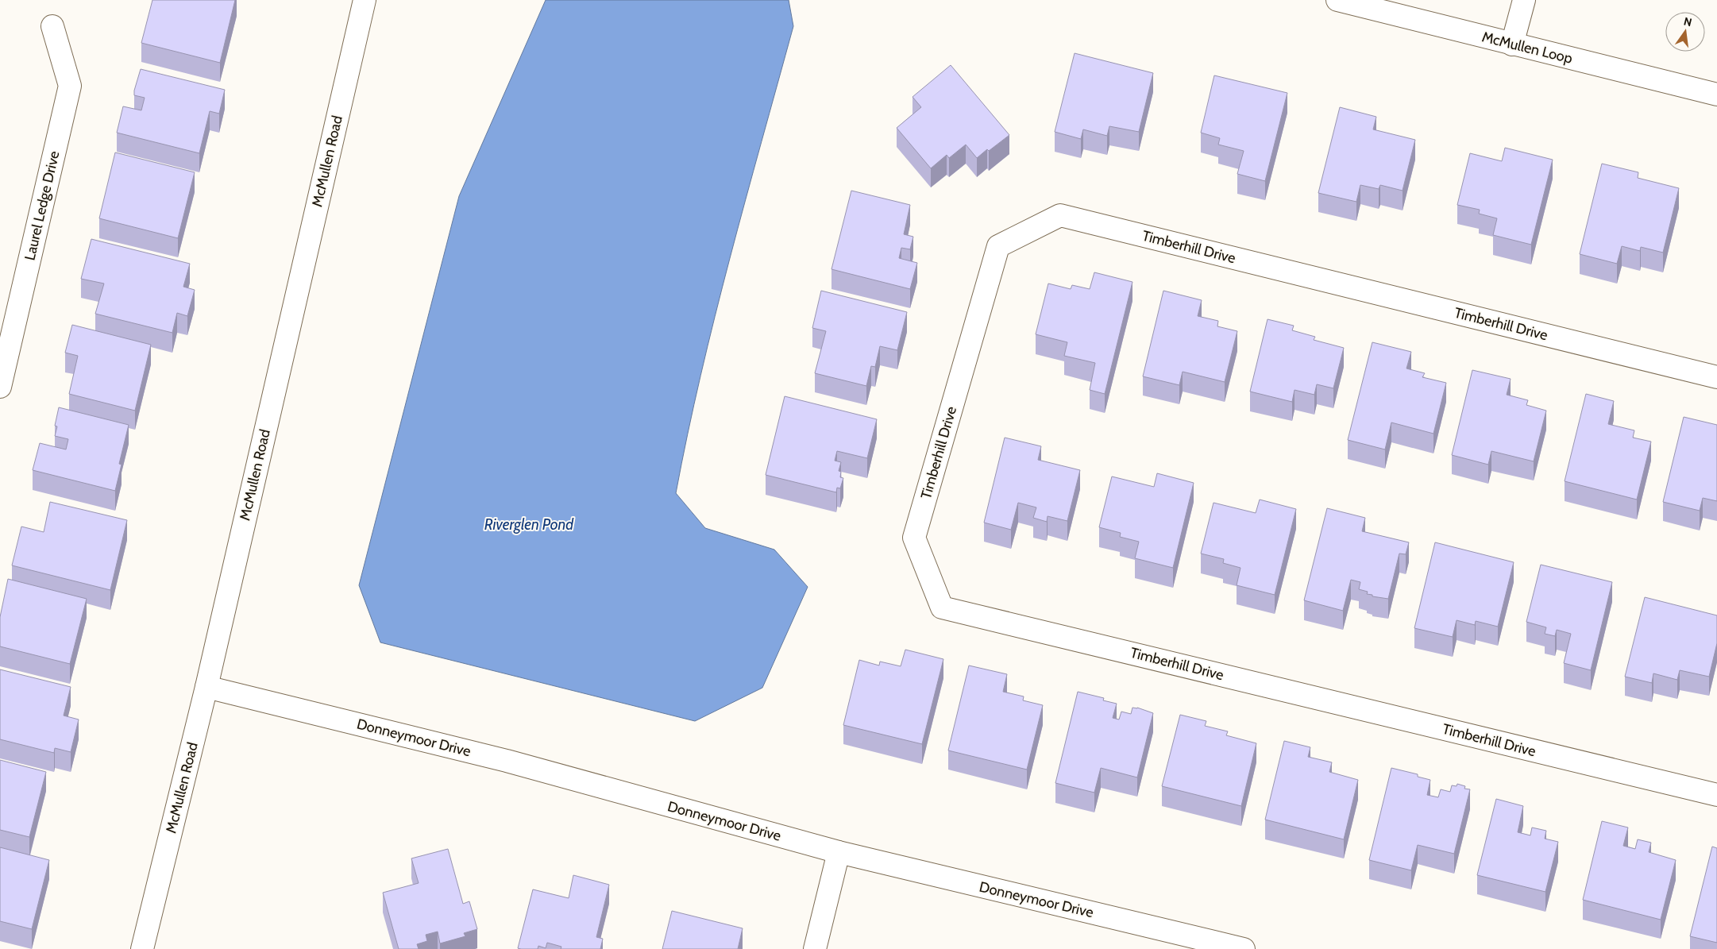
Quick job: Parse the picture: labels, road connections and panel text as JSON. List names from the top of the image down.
{
  "streets": {
    "street": [
      "McMullen Loop",
      "McMullen Road",
      "Laurel Ledge Drive",
      "Timberhill Drive",
      "Donneymoor Drive"
    ]
  },
  "crossings": [
    ["McMullen Road", "Donneymoor Drive"]
  ],
  "water": ["Riverglen Pond"],
  "north": "top"
}
